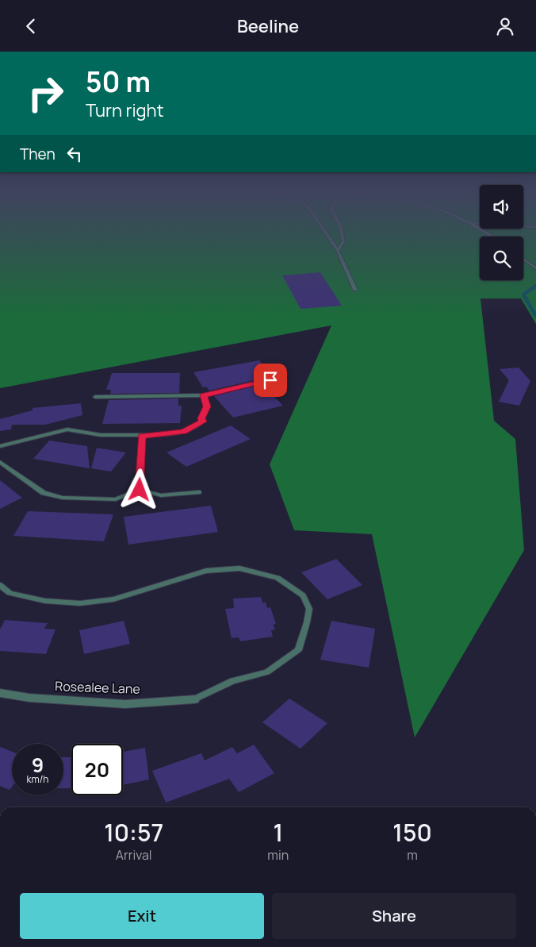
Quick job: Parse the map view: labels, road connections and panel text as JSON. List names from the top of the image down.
{
  "streets": {
    "street": ["Rosealee Lane"]
  },
  "page": {
    "header": "Beeline",
    "turn": ["50 m", "Turn right"],
    "then": "Then",
    "speed": "9 km/h",
    "limit": "20",
    "eta": [
      "10:57",
      "Arrival",
      "1",
      "min",
      "150",
      "m"
    ],
    "buttons": ["Exit", "Share"]
  }
}
